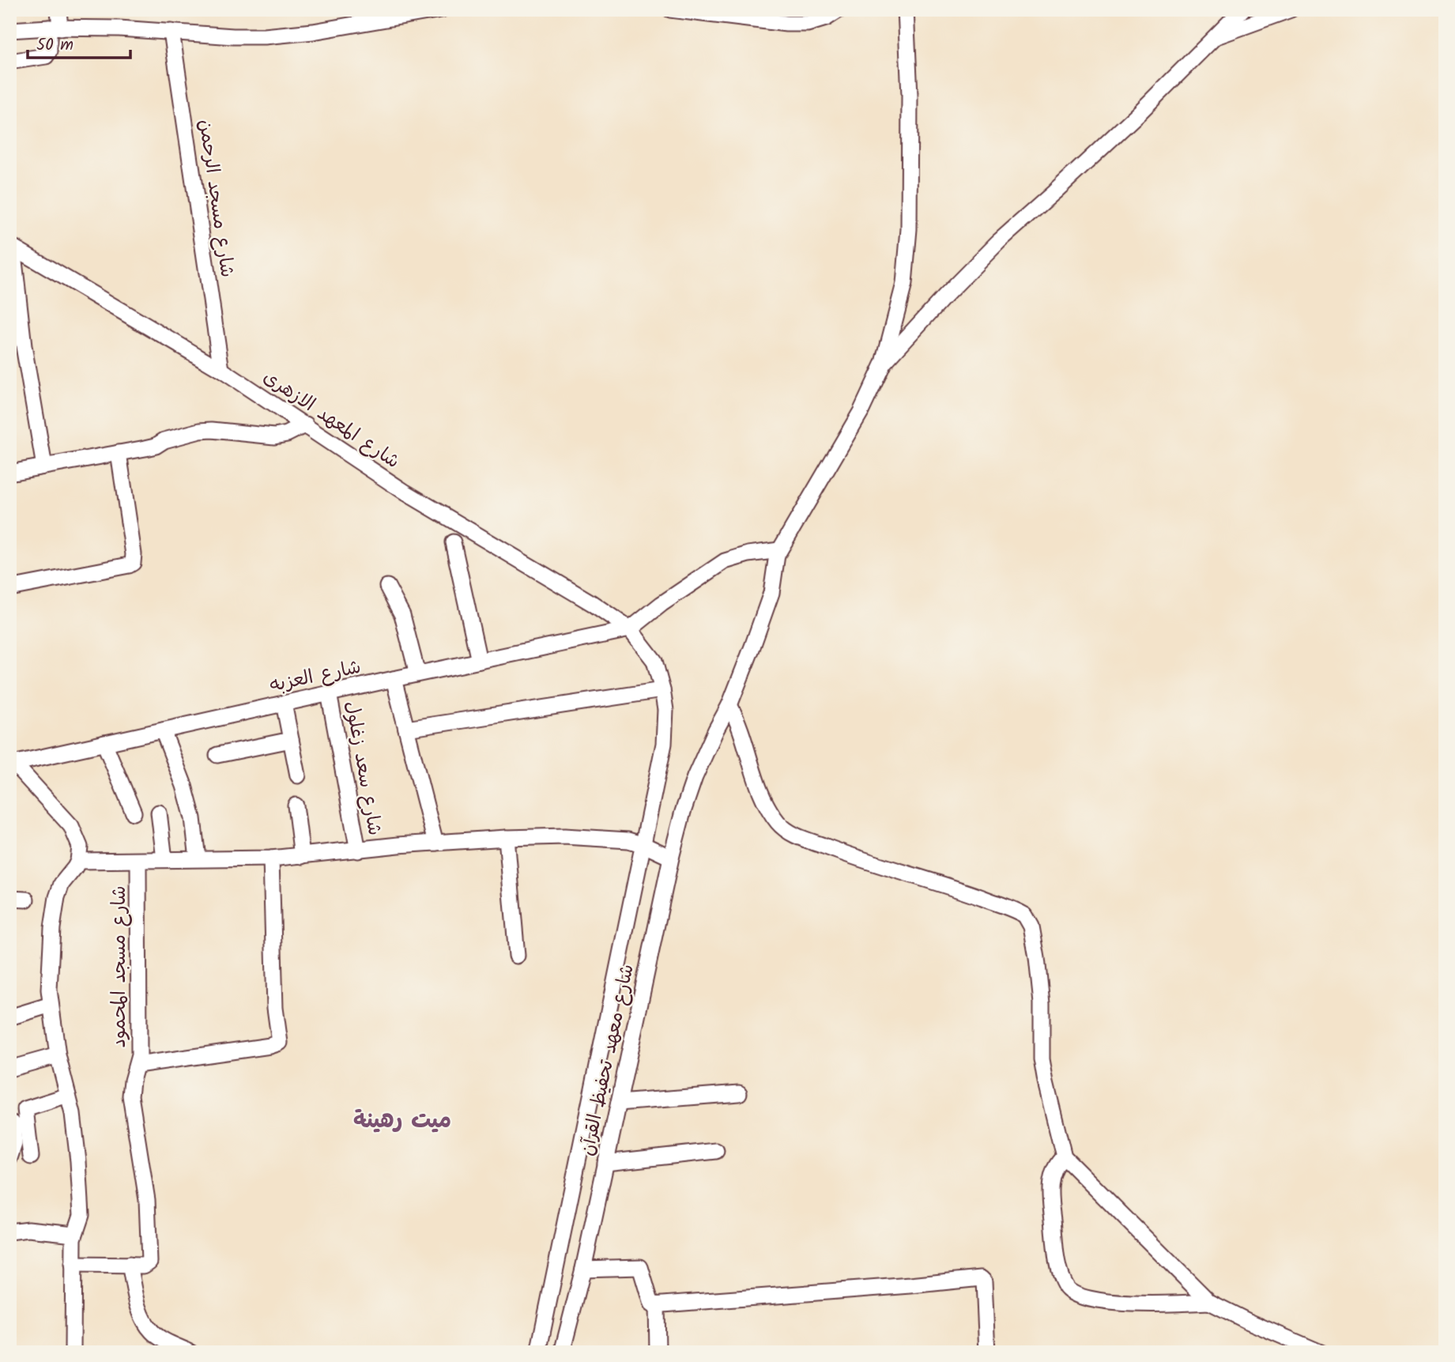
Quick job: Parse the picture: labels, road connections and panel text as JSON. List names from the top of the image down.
{
  "streets": {
    "street": [
      "شارع مسجد الرحمن",
      "شارع المعهد الازهرى",
      "شارع العزبه",
      "شارع سعد زغلول",
      "شارع مسجد المحمود",
      "شارع معهد تحفيظ القرآن"
    ]
  },
  "crossings": [
    ["شارع مسجد الرحمن", "شارع المعهد الازهرى"],
    ["شارع المعهد الازهرى", "شارع العزبه"],
    ["شارع العزبه", "شارع سعد زغلول"]
  ],
  "districts": ["ميت رهينة"],
  "scale_bar": "50 m"
}
